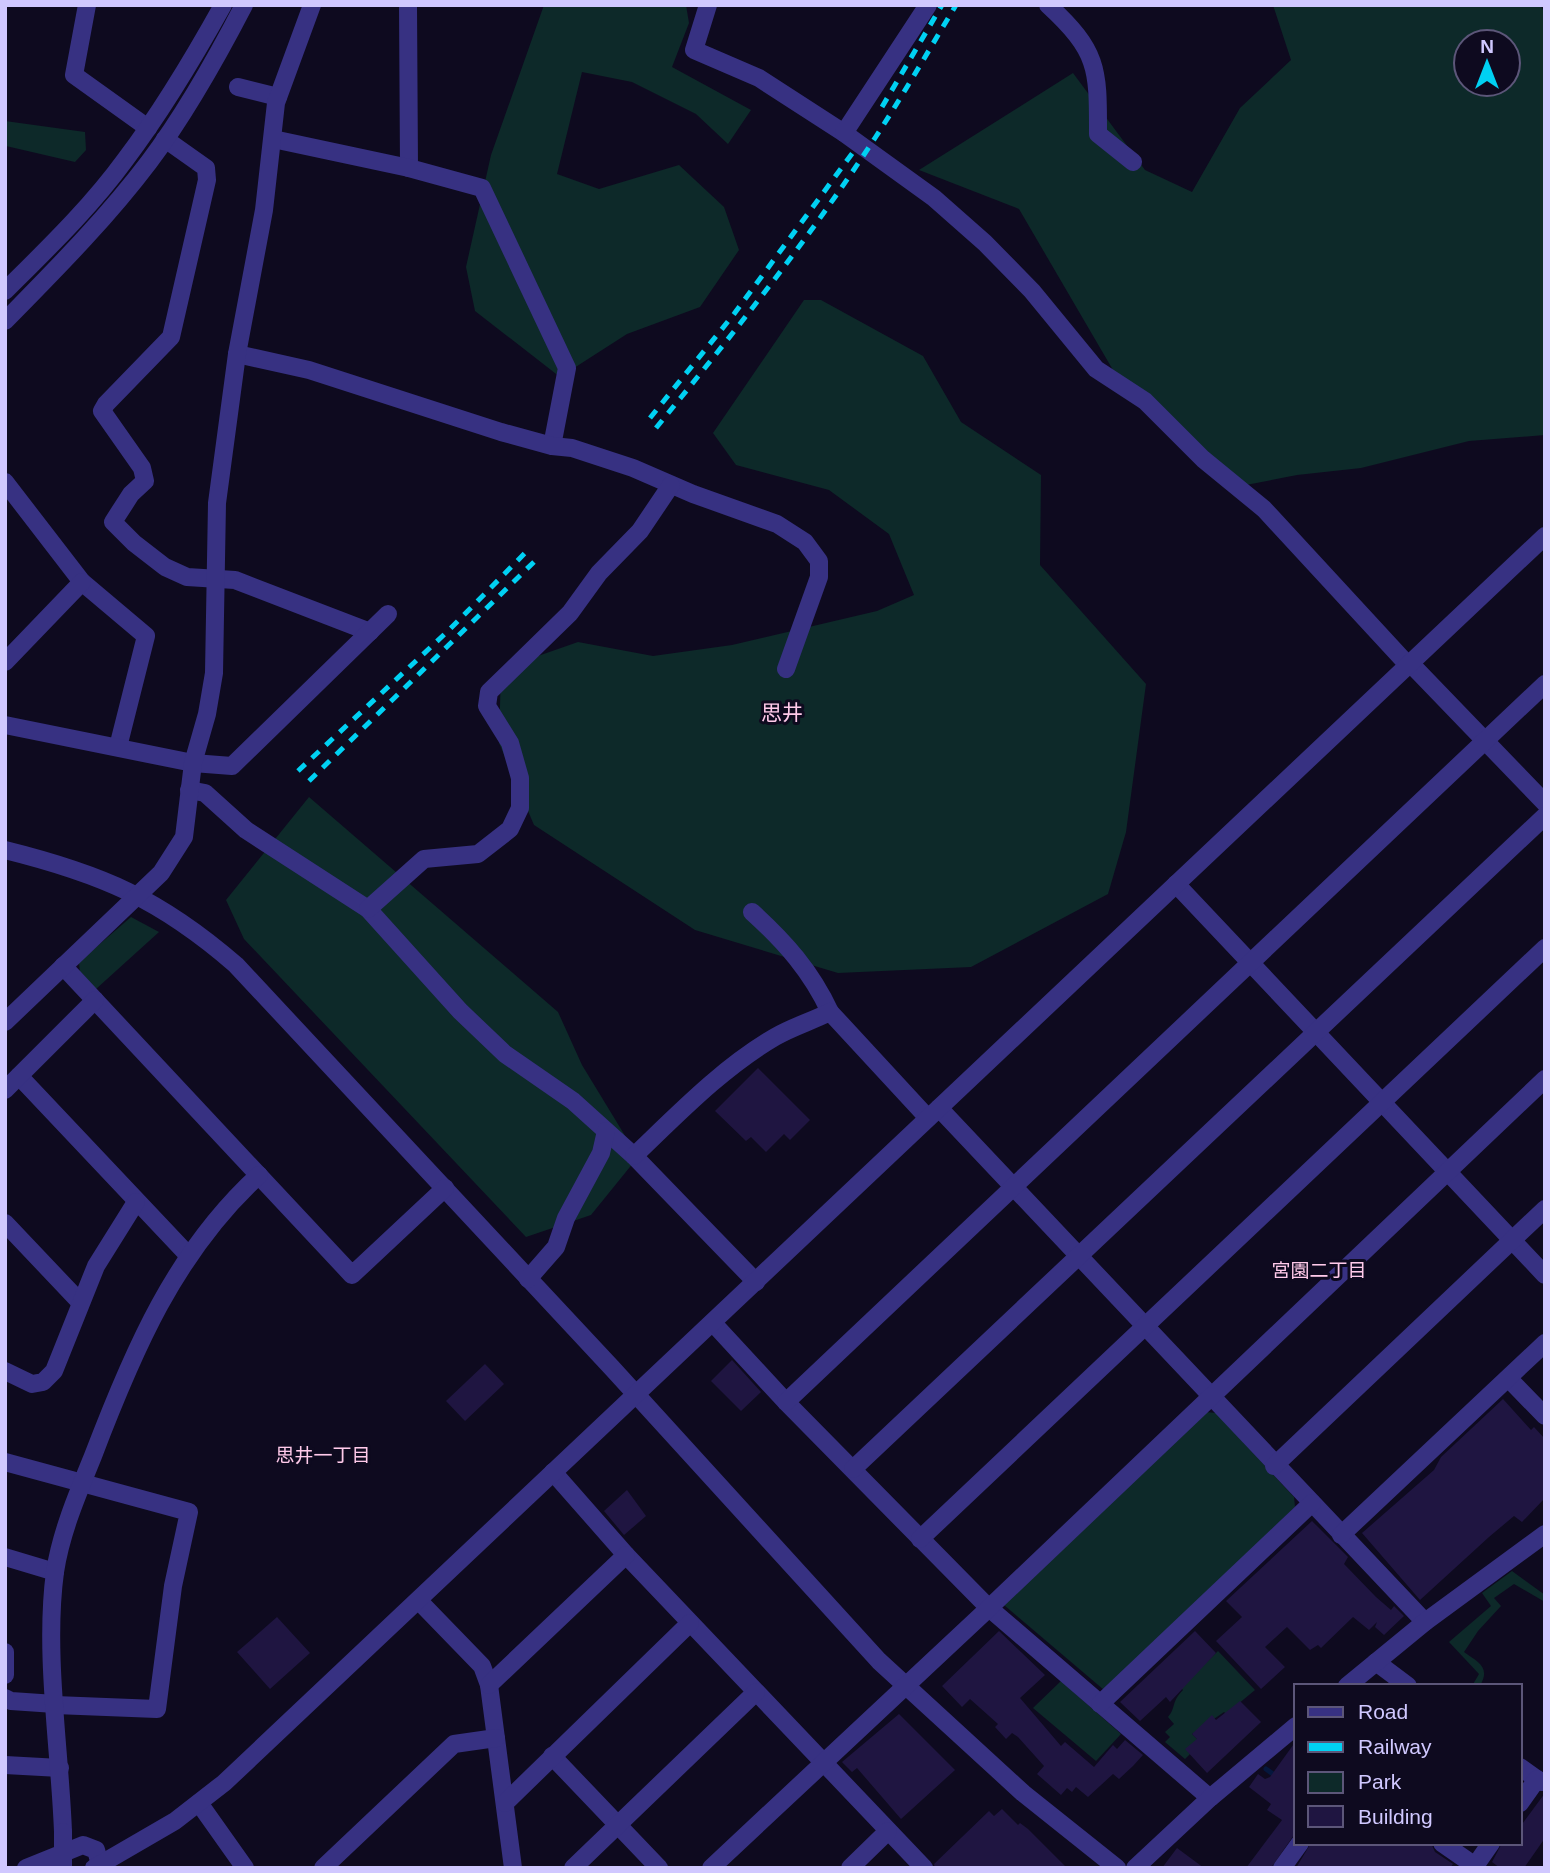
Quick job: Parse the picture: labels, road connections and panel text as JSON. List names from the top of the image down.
{
  "districts": ["思井", "宮園二丁目", "思井一丁目"],
  "legend": [
    "Road",
    "Railway",
    "Park",
    "Building"
  ],
  "north": "top"
}
